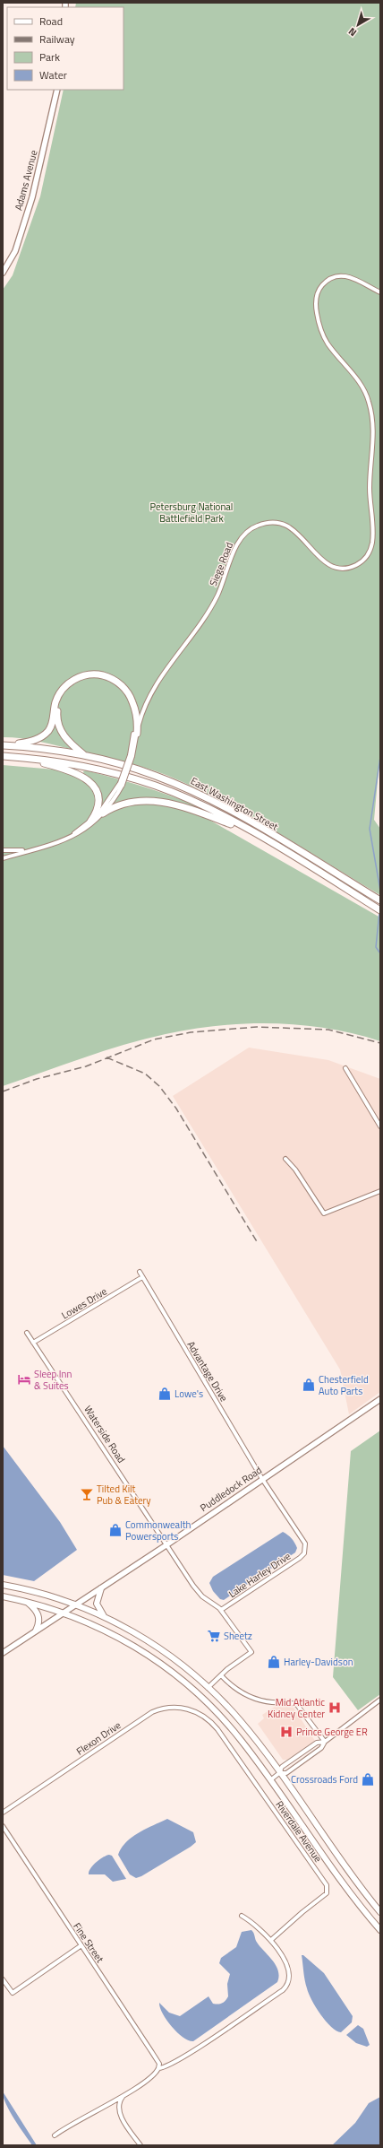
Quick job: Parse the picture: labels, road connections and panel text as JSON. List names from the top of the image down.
{
  "streets": {
    "highway": ["East Washington Street"],
    "main road": ["Adams Avenue", "Puddledock Road"],
    "street": [
      "Siege Road",
      "Lowes Drive",
      "Advantage Drive",
      "Waterside Road",
      "Lake Harley Drive",
      "Flexon Drive",
      "Riverdale Avenue",
      "Fine Street"
    ]
  },
  "crossings": [
    ["Lowes Drive", "Advantage Drive"],
    ["Lowes Drive", "Waterside Road"],
    ["Advantage Drive", "Puddledock Road"],
    ["Advantage Drive", "Lake Harley Drive"],
    ["Waterside Road", "Puddledock Road"],
    ["Waterside Road", "Lake Harley Drive"],
    ["Puddledock Road", "Lake Harley Drive"],
    ["Flexon Drive", "Riverdale Avenue"]
  ],
  "parks": ["Petersburg National Battlefield Park"],
  "places": {
    "hotel": ["Sleep Inn & Suites"],
    "shop": [
      "Chesterfield Auto Parts",
      "Lowe's",
      "Commonwealth Powersports",
      "Harley-Davidson",
      "Crossroads Ford"
    ],
    "bar": ["Tilted Kilt Pub & Eatery"],
    "supermarket": ["Sheetz"],
    "hospital": ["Mid Atlantic Kidney Center", "Prince George ER"]
  },
  "legend": [
    "Road",
    "Railway",
    "Park",
    "Water"
  ],
  "north": "bottom left"
}
